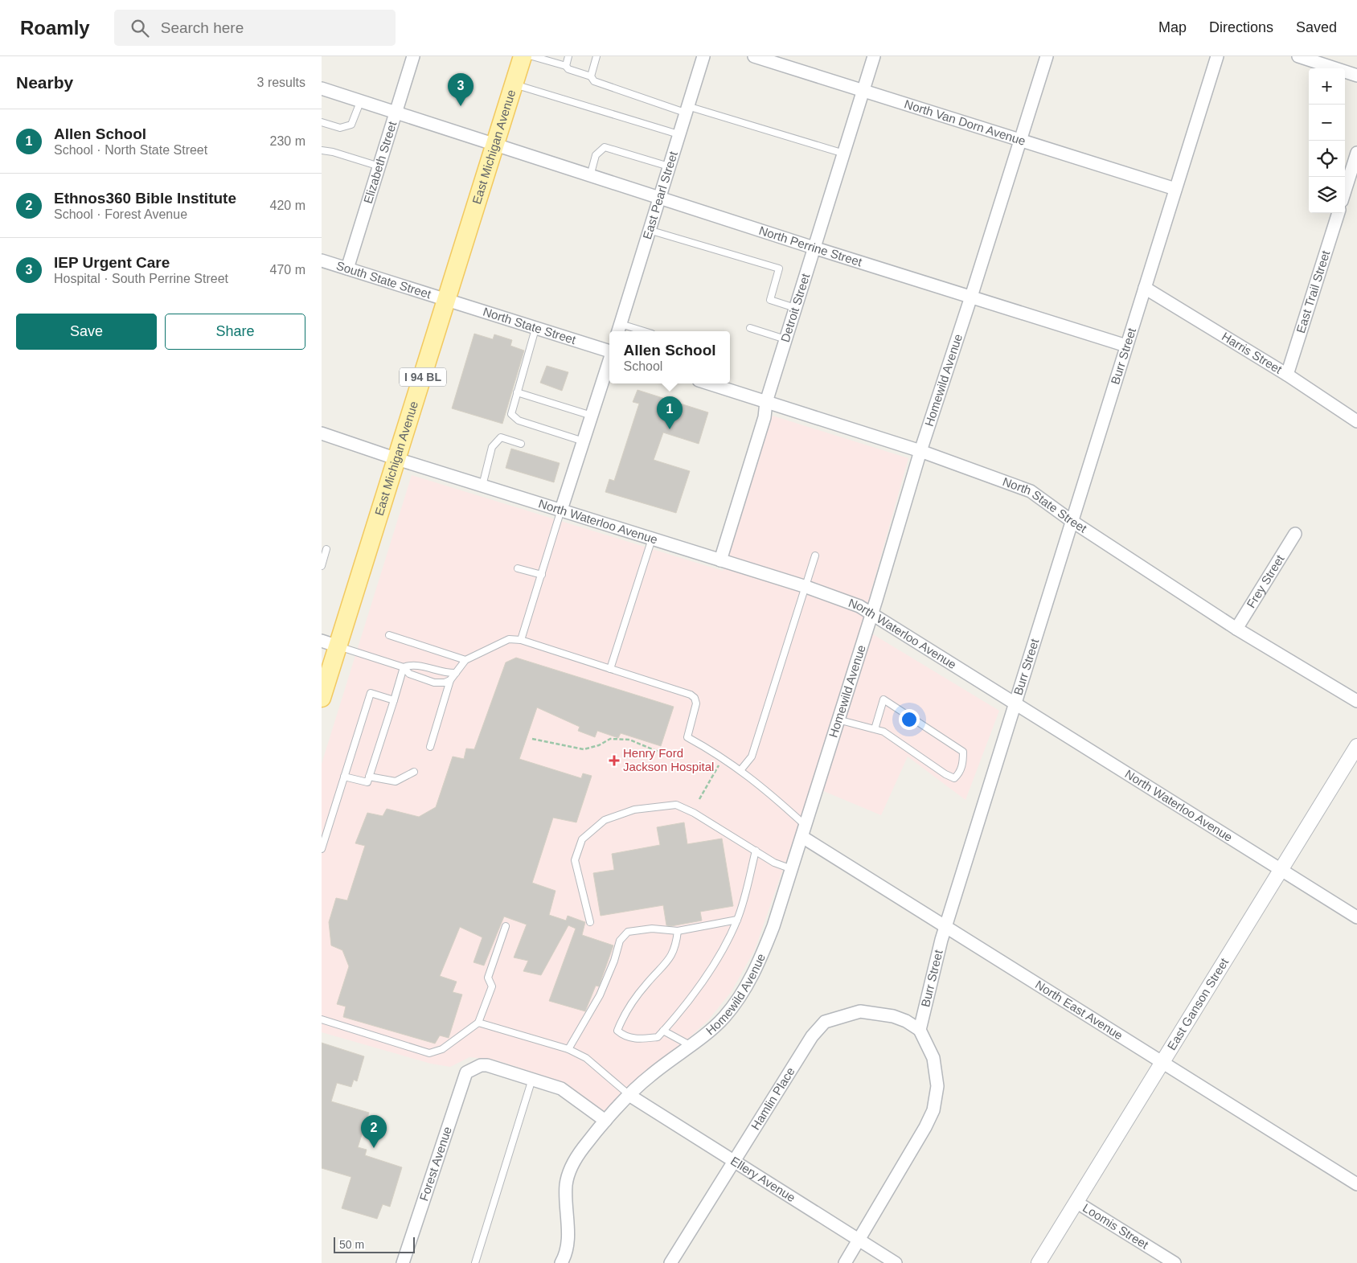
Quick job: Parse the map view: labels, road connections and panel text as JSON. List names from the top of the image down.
{
  "streets": {
    "main road": ["East Michigan Avenue", "I 94 BL"],
    "street": [
      "North Van Dorn Avenue",
      "Elizabeth Street",
      "East Pearl Street",
      "North Perrine Street",
      "South State Street",
      "East Trail Street",
      "Detroit Street",
      "North State Street",
      "Harris Street",
      "Burr Street",
      "Homewild Avenue",
      "North Waterloo Avenue",
      "Frey Street",
      "East Ganson Street",
      "North East Avenue",
      "Hamlin Place",
      "Forest Avenue",
      "Ellery Avenue",
      "Loomis Street"
    ]
  },
  "crossings": [
    ["North Van Dorn Avenue", "Detroit Street"],
    ["North Van Dorn Avenue", "Burr Street"],
    ["North Van Dorn Avenue", "Homewild Avenue"],
    ["East Michigan Avenue", "North Perrine Street"],
    ["East Michigan Avenue", "South State Street"],
    ["East Michigan Avenue", "North State Street"],
    ["East Michigan Avenue", "North Waterloo Avenue"],
    ["Elizabeth Street", "North Perrine Street"],
    ["Elizabeth Street", "South State Street"],
    ["East Pearl Street", "North Perrine Street"],
    ["North Perrine Street", "Detroit Street"],
    ["North Perrine Street", "Burr Street"],
    ["North Perrine Street", "Homewild Avenue"],
    ["South State Street", "North State Street"],
    ["East Trail Street", "Harris Street"],
    ["Detroit Street", "North State Street"],
    ["Detroit Street", "North Waterloo Avenue"],
    ["North State Street", "Burr Street"],
    ["North State Street", "Homewild Avenue"],
    ["North State Street", "Frey Street"],
    ["Harris Street", "Burr Street"],
    ["Burr Street", "North Waterloo Avenue"],
    ["Burr Street", "North East Avenue"],
    ["Burr Street", "Hamlin Place"],
    ["Homewild Avenue", "North Waterloo Avenue"],
    ["Homewild Avenue", "North East Avenue"],
    ["Homewild Avenue", "Ellery Avenue"],
    ["North Waterloo Avenue", "East Ganson Street"],
    ["East Ganson Street", "North East Avenue"],
    ["East Ganson Street", "Loomis Street"],
    ["Hamlin Place", "Ellery Avenue"]
  ],
  "places": {
    "health": ["Henry Ford Jackson Hospital"]
  },
  "scale_bar": "50 m",
  "page": {
    "header": "Roamly",
    "search": "Search here",
    "nav": ["Map", "Directions", "Saved"],
    "heading": ["Nearby", "3 results"],
    "map_buttons": ["+", "−"],
    "pins": ["3", "1", "2"],
    "list": [
      {
        "mark": "1",
        "name": "Allen School",
        "note": "School · North State Street",
        "value": "230 m"
      },
      {
        "mark": "2",
        "name": "Ethnos360 Bible Institute",
        "note": "School · Forest Avenue",
        "value": "420 m"
      },
      {
        "mark": "3",
        "name": "IEP Urgent Care",
        "note": "Hospital · South Perrine Street",
        "value": "470 m"
      }
    ],
    "buttons": ["Save", "Share"],
    "popup": ["Allen School", "School"],
    "scale": "50 m"
  }
}
